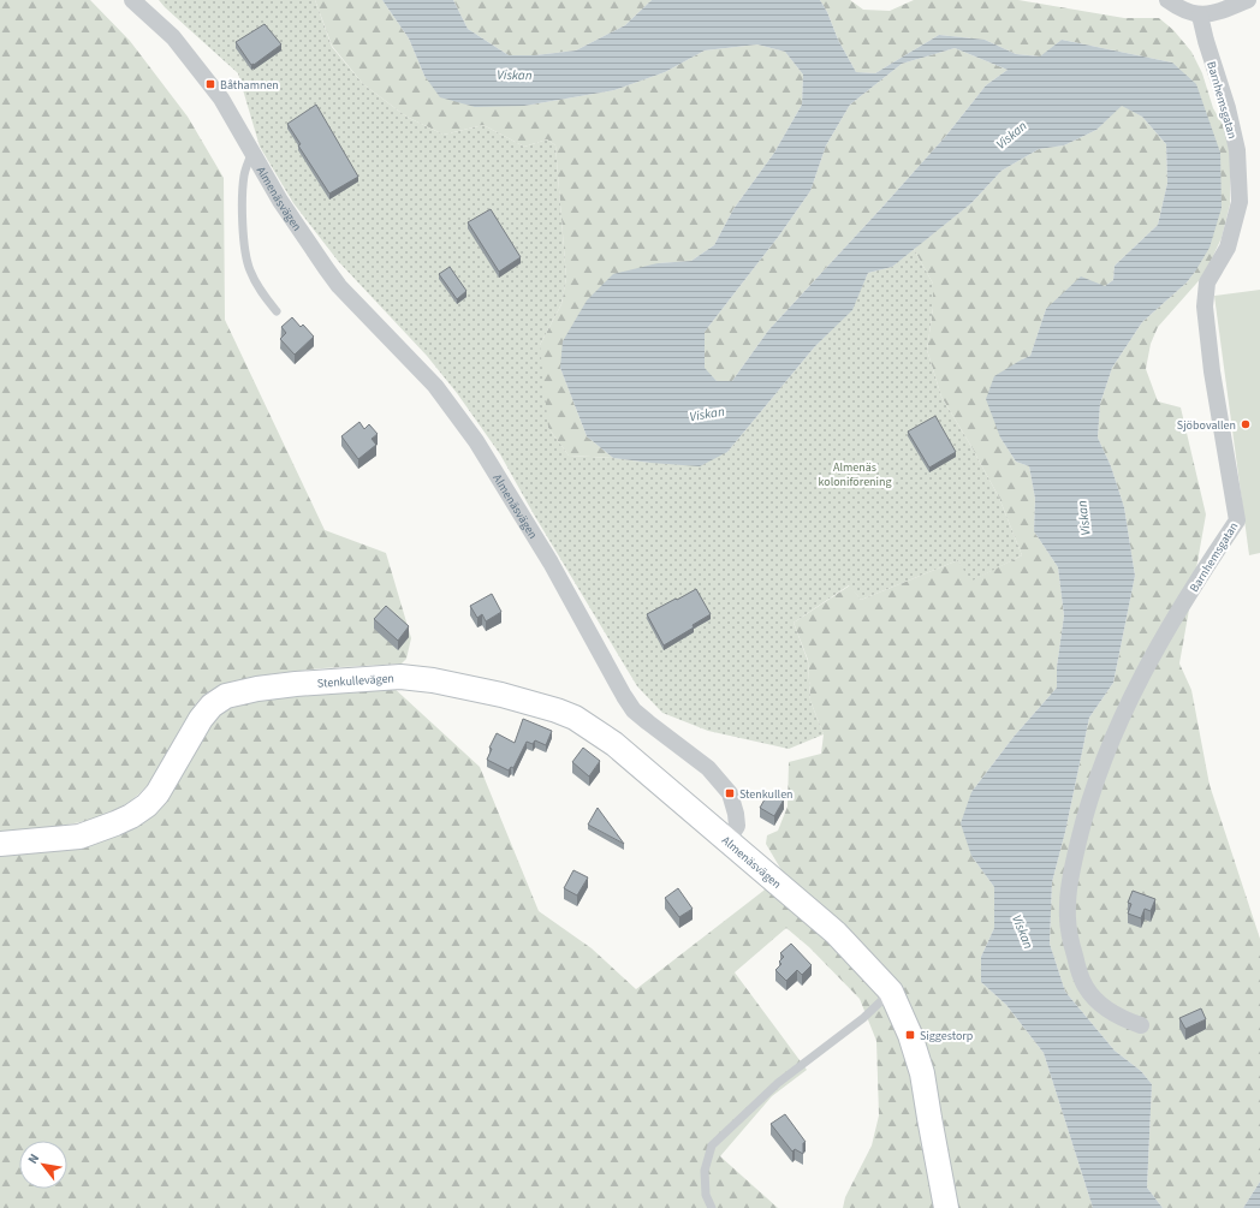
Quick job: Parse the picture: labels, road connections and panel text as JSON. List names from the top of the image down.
{
  "streets": {
    "street": ["Barnhemsgatan", "Almenäsvägen", "Stenkullevägen"]
  },
  "crossings": [
    ["Almenäsvägen", "Stenkullevägen"]
  ],
  "water": ["Viskan"],
  "parks": ["Almenäs koloniförening"],
  "places": {
    "transit": ["Båthamnen", "Stenkullen", "Siggestorp"],
    "other": ["Sjöbovallen"]
  },
  "north": "top left"
}
